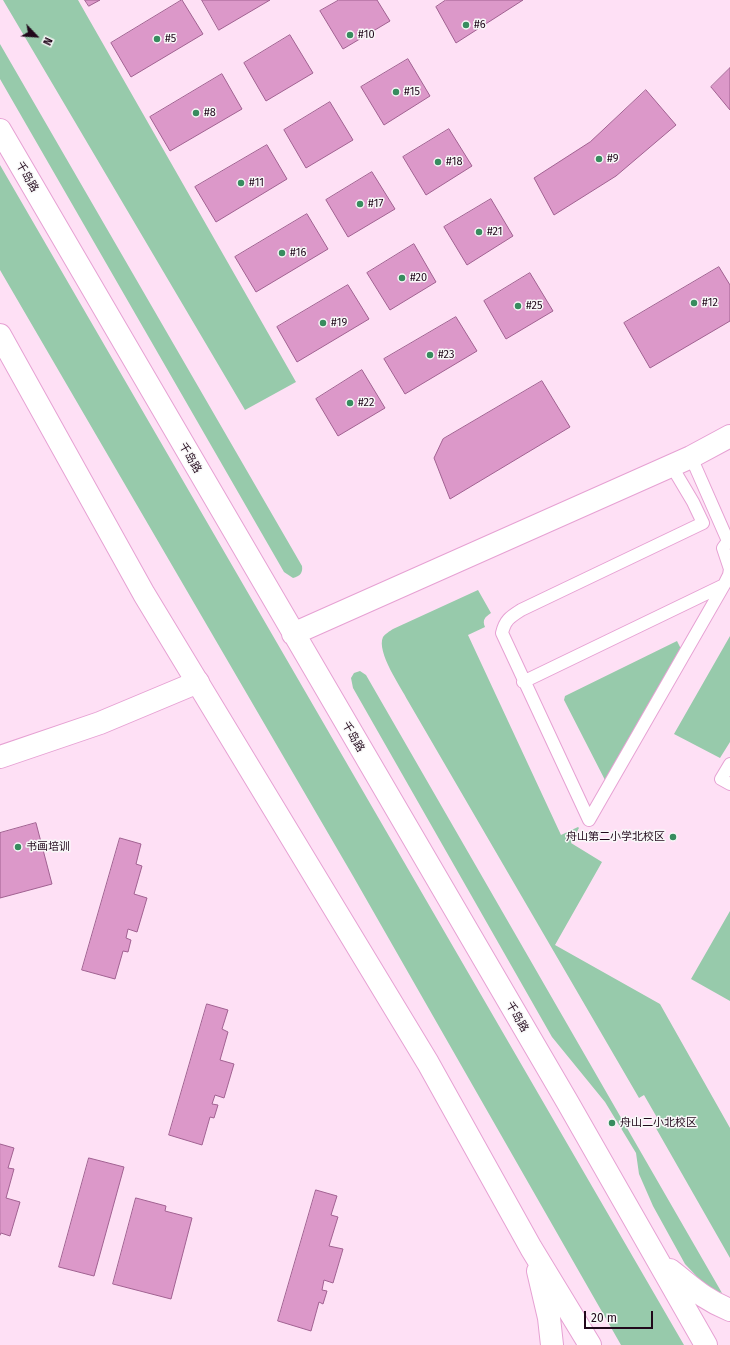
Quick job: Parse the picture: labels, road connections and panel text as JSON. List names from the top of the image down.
{
  "streets": {
    "street": ["千岛路"]
  },
  "places": [
    "#6",
    "#10",
    "#5",
    "#15",
    "#8",
    "#9",
    "#18",
    "#11",
    "#17",
    "#21",
    "#16",
    "#20",
    "#12",
    "#25",
    "#19",
    "#23",
    "#22",
    "舟山第二小学北校区",
    "书画培训",
    "舟山二小北校区"
  ],
  "scale_bar": "20 m",
  "north": "bottom right"
}
